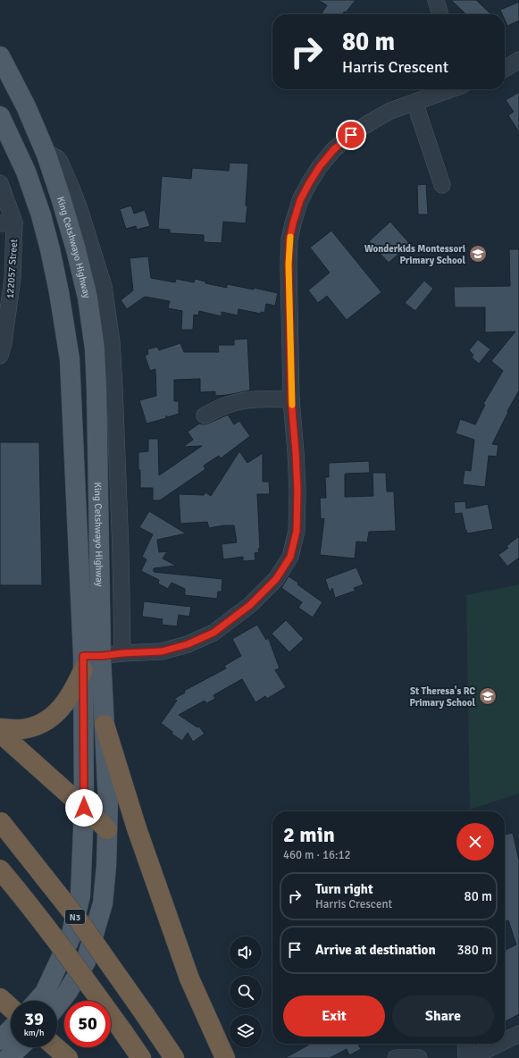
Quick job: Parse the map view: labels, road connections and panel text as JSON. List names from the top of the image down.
{
  "streets": {
    "highway": ["N3"],
    "main road": ["King Cetshwayo Highway"],
    "street": ["122057 Street"]
  },
  "places": {
    "school or university": ["Wonderkids Montessori Primary School", "St Theresa's RC Primary School"]
  },
  "page": {
    "turn": ["80 m", "Harris Crescent"],
    "heading": ["2 min", "460 m · 16:12"],
    "list": [
      {
        "name": "Turn right",
        "note": "Harris Crescent",
        "value": "80 m"
      },
      {
        "name": "Arrive at destination",
        "value": "380 m"
      }
    ],
    "buttons": ["Exit", "Share"],
    "speed": "39 km/h",
    "limit": "50"
  }
}
